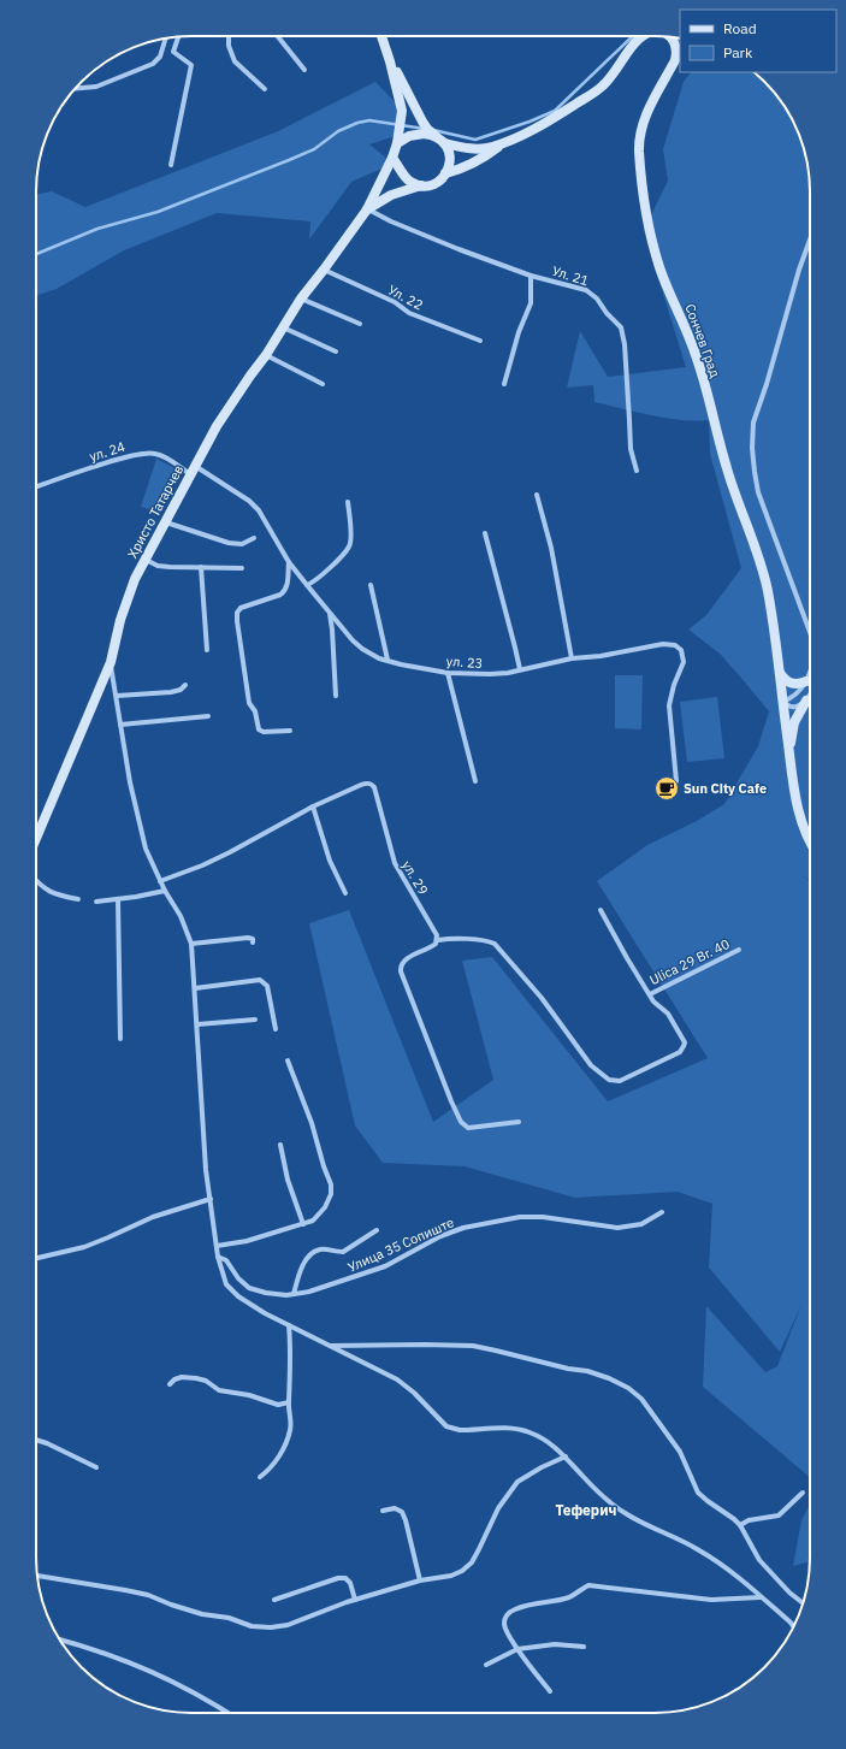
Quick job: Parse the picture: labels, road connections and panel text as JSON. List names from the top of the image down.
{
  "streets": {
    "main road": ["Сончев Град", "Христо Татарчев"],
    "street": [
      "Ул. 21",
      "Ул. 22",
      "ул. 24",
      "ул. 23",
      "ул. 29",
      "Ulica 29 Br. 40",
      "Улица 35 Сопиште"
    ]
  },
  "crossings": [
    ["Ул. 21", "Христо Татарчев"],
    ["Ул. 22", "Христо Татарчев"],
    ["ул. 24", "Христо Татарчев"],
    ["ул. 24", "ул. 23"],
    ["Христо Татарчев", "ул. 23"]
  ],
  "districts": ["Теферич"],
  "places": {
    "cafe": ["Sun City Cafe"]
  },
  "legend": ["Road", "Park"]
}
